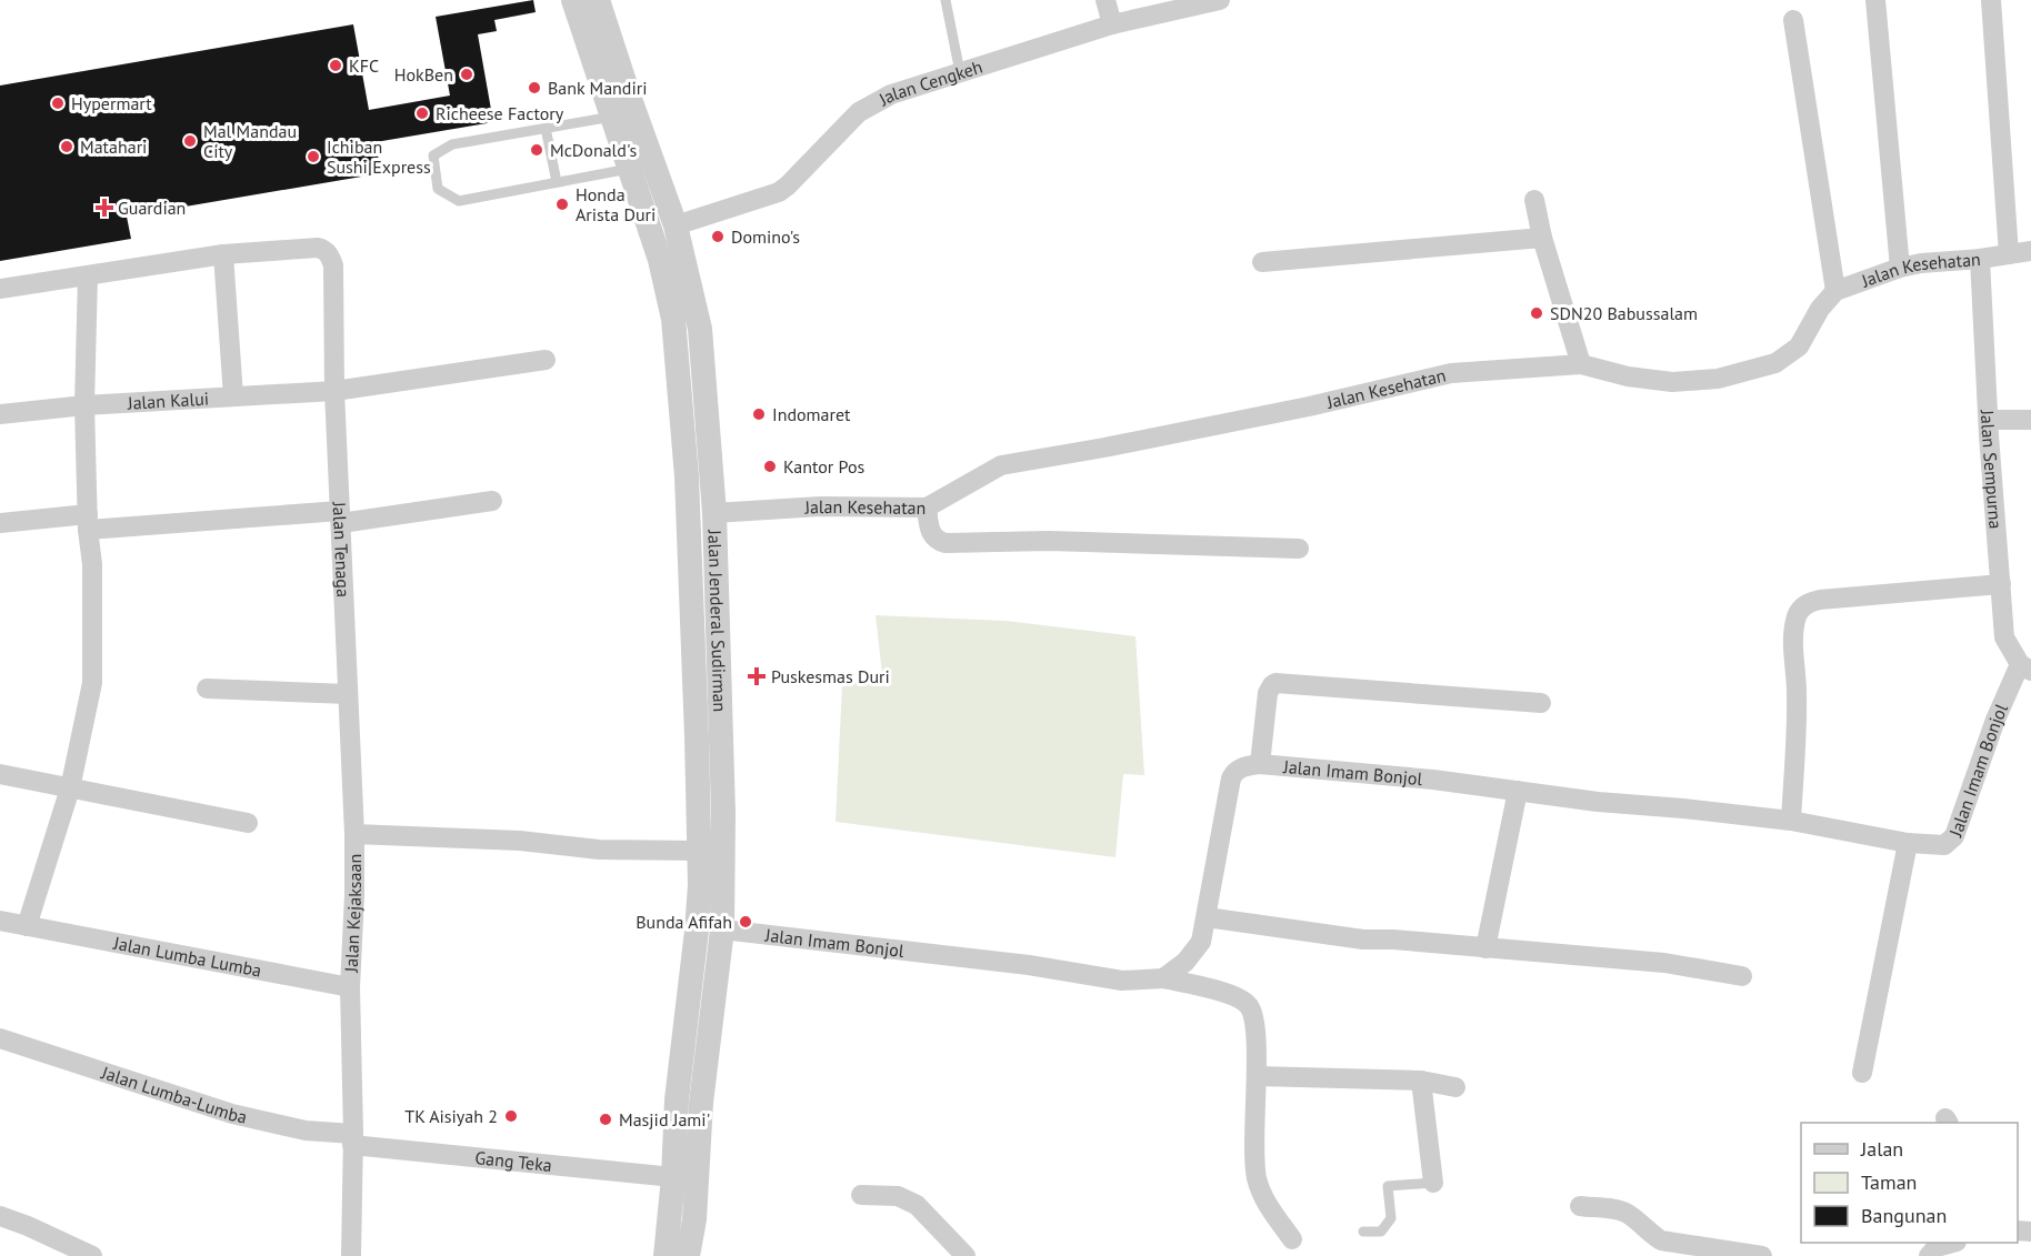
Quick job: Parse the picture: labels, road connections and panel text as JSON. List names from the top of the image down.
{
  "streets": {
    "street": [
      "Jalan Cengkeh",
      "Jalan Kesehatan",
      "Jalan Kalui",
      "Jalan Sempurna",
      "Jalan Tenaga",
      "Jalan Jenderal Sudirman",
      "Jalan Imam Bonjol",
      "Jalan Kejaksaan",
      "Jalan Lumba Lumba",
      "Jalan Lumba-Lumba",
      "Gang Teka"
    ]
  },
  "crossings": [
    ["Jalan Cengkeh", "Jalan Jenderal Sudirman"],
    ["Jalan Kesehatan", "Jalan Sempurna"],
    ["Jalan Kesehatan", "Jalan Jenderal Sudirman"],
    ["Jalan Kalui", "Jalan Tenaga"],
    ["Jalan Sempurna", "Jalan Imam Bonjol"],
    ["Jalan Tenaga", "Jalan Kejaksaan"],
    ["Jalan Jenderal Sudirman", "Jalan Imam Bonjol"],
    ["Jalan Jenderal Sudirman", "Jalan Kejaksaan"],
    ["Jalan Jenderal Sudirman", "Gang Teka"],
    ["Jalan Kejaksaan", "Jalan Lumba Lumba"],
    ["Jalan Kejaksaan", "Jalan Lumba-Lumba"],
    ["Jalan Kejaksaan", "Gang Teka"],
    ["Jalan Lumba-Lumba", "Gang Teka"]
  ],
  "places": {
    "other": [
      "KFC",
      "HokBen",
      "Bank Mandiri",
      "Hypermart",
      "Richeese Factory",
      "Mal Mandau City",
      "Matahari",
      "McDonald's",
      "Ichiban Sushi Express",
      "Honda Arista Duri",
      "Domino's",
      "SDN20 Babussalam",
      "Indomaret",
      "Kantor Pos",
      "Bunda Afifah",
      "TK Aisiyah 2",
      "Masjid Jami'"
    ],
    "health": ["Guardian", "Puskesmas Duri"]
  },
  "legend": ["Jalan", "Taman", "Bangunan"]
}
